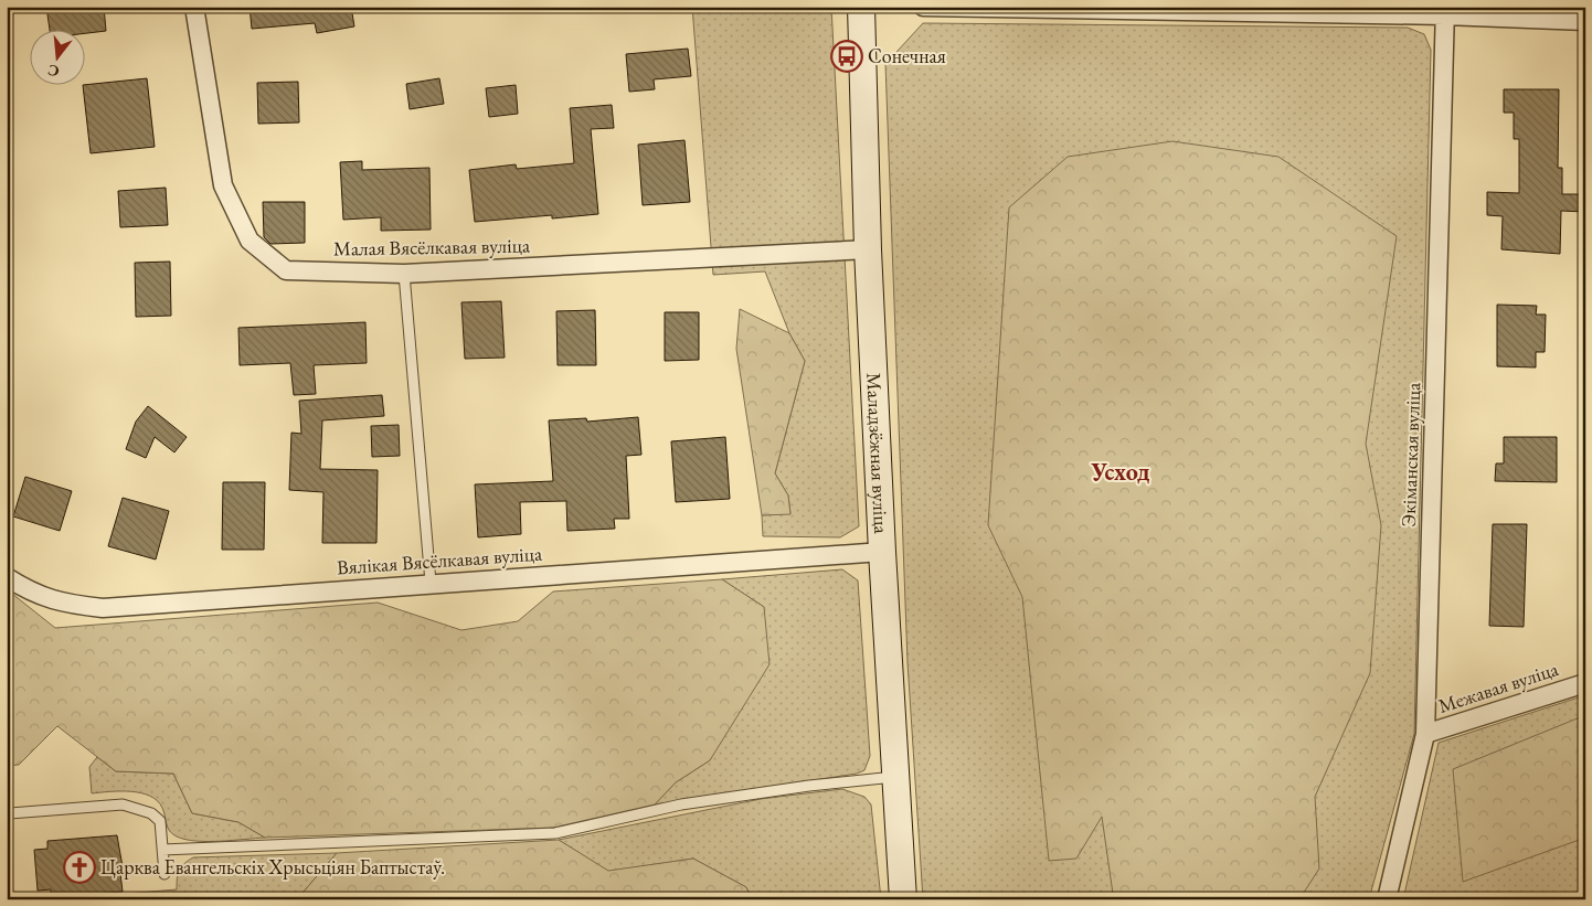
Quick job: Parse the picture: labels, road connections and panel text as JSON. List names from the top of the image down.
{
  "streets": {
    "main road": ["Маладзёжная вуліца"],
    "street": [
      "Малая Вясёлкавая вуліца",
      "Экіманская вуліца",
      "Вялікая Вясёлкавая вуліца",
      "Межавая вуліца"
    ]
  },
  "crossings": [
    ["Малая Вясёлкавая вуліца", "Маладзёжная вуліца"],
    ["Маладзёжная вуліца", "Вялікая Вясёлкавая вуліца"],
    ["Экіманская вуліца", "Межавая вуліца"]
  ],
  "districts": ["Усход"],
  "places": {
    "bus stop": ["Сонечная"],
    "church": ["Царква Евангельскіх Хрысьціян Баптыстаў."]
  },
  "north": "bottom"
}
